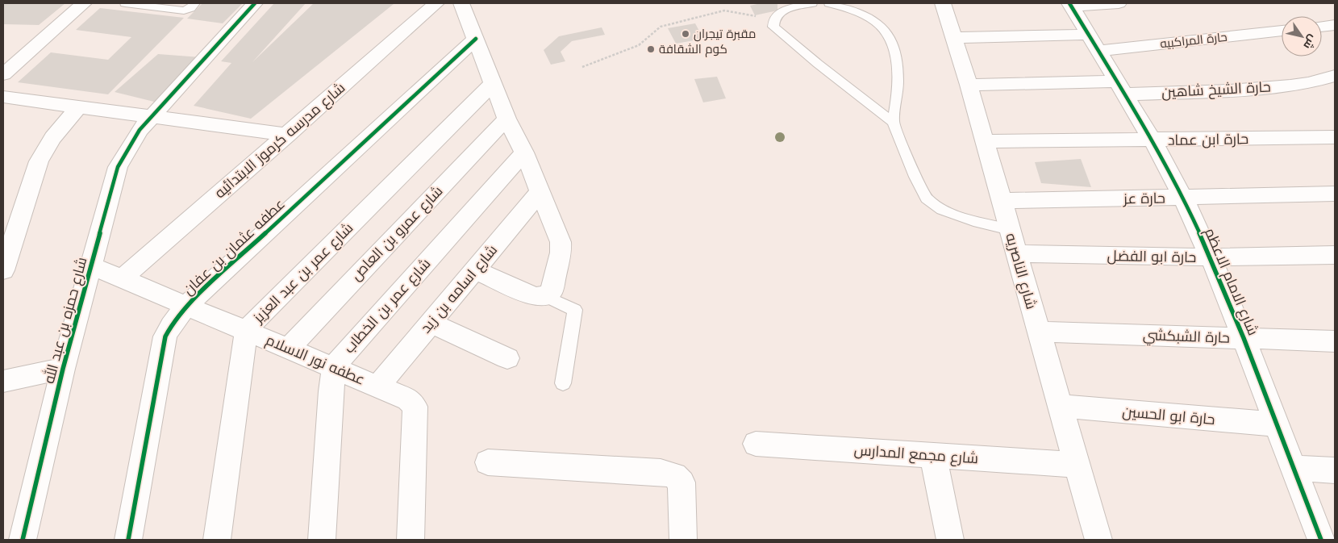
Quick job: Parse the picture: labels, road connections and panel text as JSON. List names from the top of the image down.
{
  "streets": {
    "street": [
      "حارة المراكبيه",
      "حارة الشيخ شاهين",
      "حارة ابن عماد",
      "شارع مدرسه كرموز الابتدائيه",
      "حارة عز",
      "شارع عمرو بن العاص",
      "عطفه عثمان بن عفان",
      "حارة ابو الفضل",
      "شارع الناصريه",
      "شارع عمر بن عبد العزيز",
      "شارع الامام الاعظم",
      "شارع اسامه بن زيد",
      "شارع عمر بن الخطاب",
      "شارع حمزه بن عبد الله",
      "حارة الشبكشي",
      "عطفه نور الاسلام",
      "حارة ابو الحسين",
      "شارع مجمع المدارس"
    ]
  },
  "crossings": [
    ["حارة المراكبيه", "شارع الناصريه"],
    ["حارة المراكبيه", "شارع الامام الاعظم"],
    ["حارة الشيخ شاهين", "شارع الناصريه"],
    ["حارة الشيخ شاهين", "شارع الامام الاعظم"],
    ["حارة ابن عماد", "شارع الناصريه"],
    ["حارة ابن عماد", "شارع الامام الاعظم"],
    ["شارع مدرسه كرموز الابتدائيه", "عطفه نور الاسلام"],
    ["حارة عز", "شارع الناصريه"],
    ["حارة عز", "شارع الامام الاعظم"],
    ["شارع عمرو بن العاص", "عطفه نور الاسلام"],
    ["عطفه عثمان بن عفان", "عطفه نور الاسلام"],
    ["حارة ابو الفضل", "شارع الناصريه"],
    ["حارة ابو الفضل", "شارع الامام الاعظم"],
    ["شارع الناصريه", "حارة الشبكشي"],
    ["شارع الناصريه", "حارة ابو الحسين"],
    ["شارع الناصريه", "شارع مجمع المدارس"],
    ["شارع عمر بن عبد العزيز", "عطفه نور الاسلام"],
    ["شارع الامام الاعظم", "حارة الشبكشي"],
    ["شارع الامام الاعظم", "حارة ابو الحسين"],
    ["شارع اسامه بن زيد", "عطفه نور الاسلام"],
    ["شارع عمر بن الخطاب", "عطفه نور الاسلام"],
    ["شارع حمزه بن عبد الله", "عطفه نور الاسلام"]
  ],
  "places": ["مقبرة تيجران", "كوم الشقافة"],
  "north": "bottom right"
}
